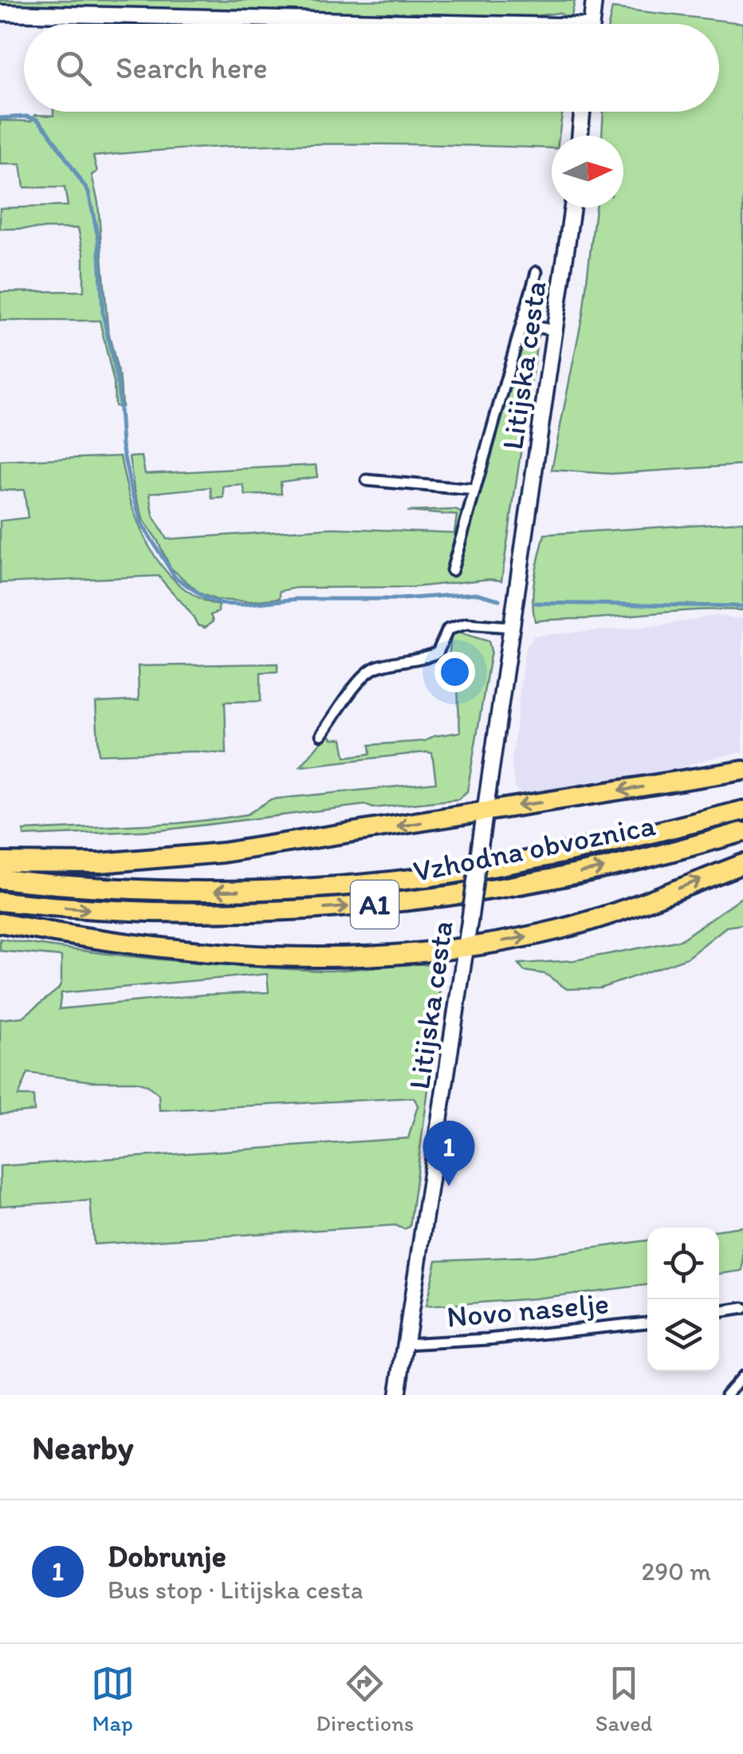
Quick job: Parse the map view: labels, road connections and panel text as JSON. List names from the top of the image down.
{
  "streets": {
    "highway": ["Vzhodna obvoznica", "A1"],
    "main road": ["Litijska cesta"],
    "street": ["Novo naselje"]
  },
  "crossings": [
    ["Litijska cesta", "Novo naselje"]
  ],
  "north": "right",
  "page": {
    "search": "Search here",
    "pins": "1",
    "heading": "Nearby",
    "list": [
      {
        "mark": "1",
        "name": "Dobrunje",
        "note": "Bus stop · Litijska cesta",
        "value": "290 m"
      }
    ],
    "nav": ["Map", "Directions", "Saved"]
  }
}
